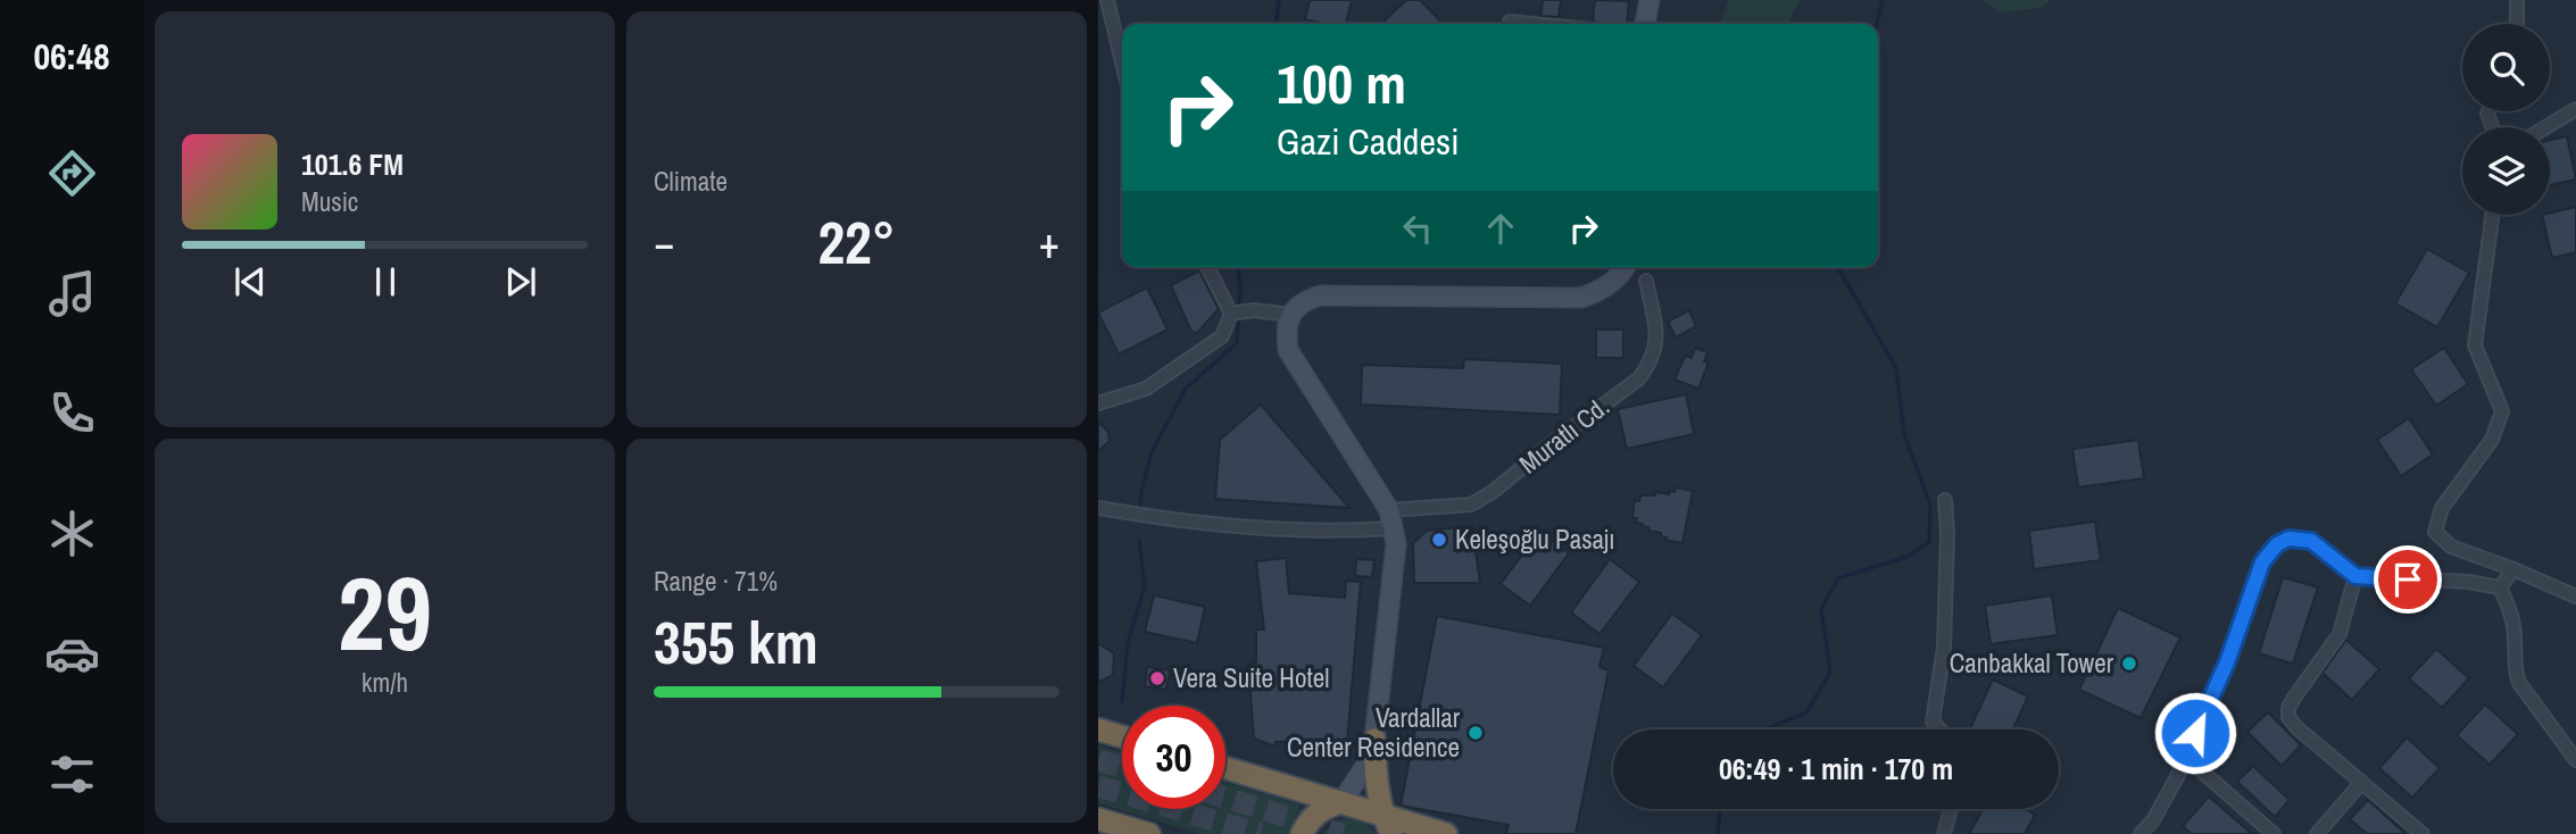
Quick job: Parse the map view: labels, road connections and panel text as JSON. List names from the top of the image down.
{
  "streets": {
    "street": ["Muratlı Cd."]
  },
  "places": [
    "Keleşoğlu Pasajı",
    "Canbakkal Tower",
    "Vera Suite Hotel",
    "Vardallar Center Residence"
  ],
  "page": {
    "tabs": "06:48",
    "tile": [
      "Climate",
      ["29", "km/h"],
      ["Range · 71%", "355 km"]
    ],
    "turn": ["100 m", "Gazi Caddesi"],
    "song": ["101.6 FM", "Music"],
    "heat": ["−", "22°", "+"],
    "limit": "30",
    "trip": "06:49 · 1 min · 170 m"
  }
}
